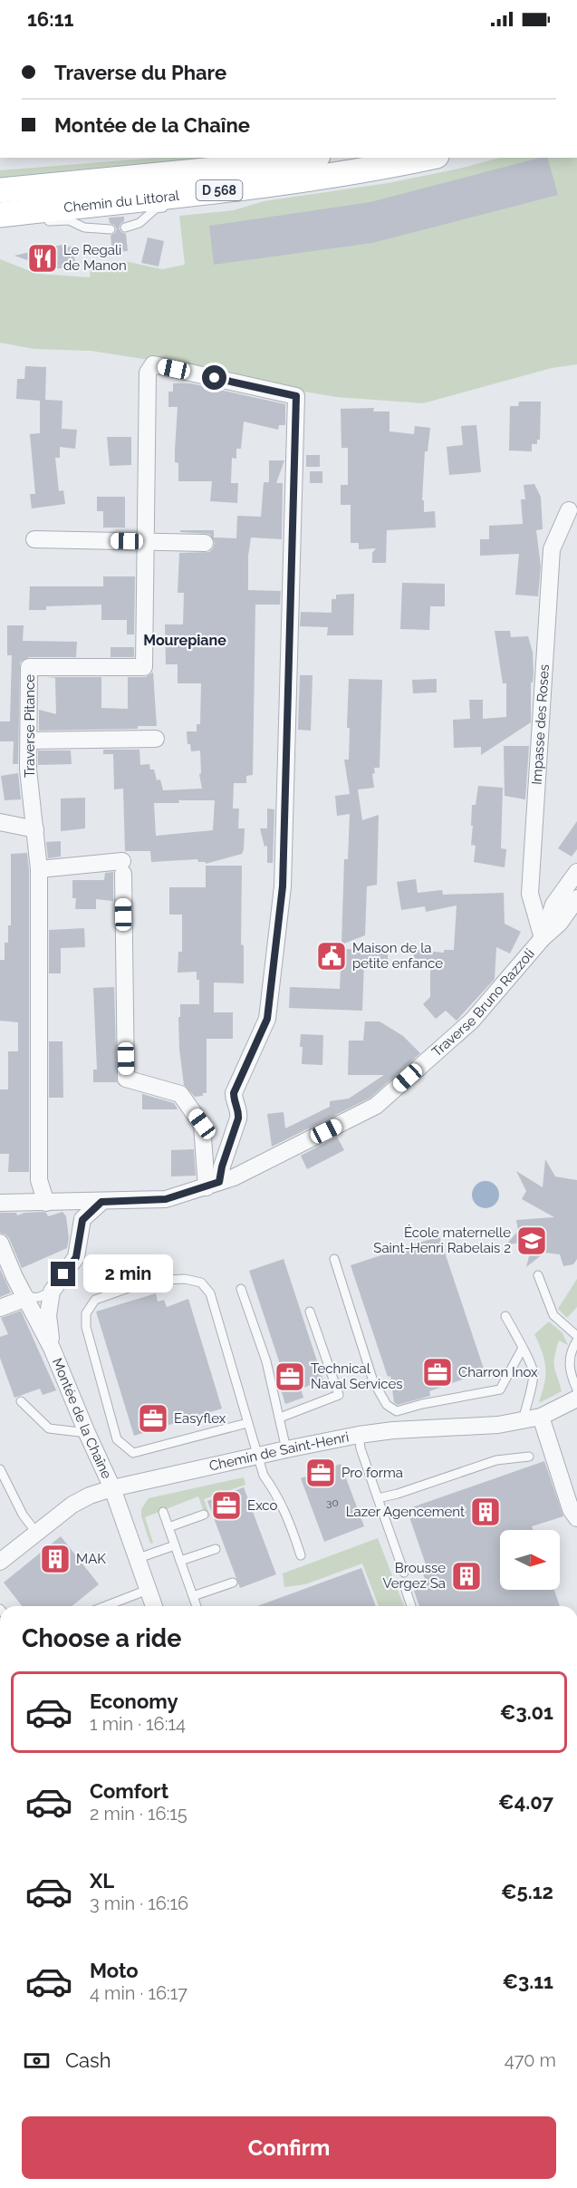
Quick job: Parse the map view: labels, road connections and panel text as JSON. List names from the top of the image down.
{
  "streets": {
    "main road": ["D 568", "Chemin du Littoral"],
    "street": [
      "Impasse des Roses",
      "Traverse Pitance",
      "Traverse Bruno Razzoli",
      "Montée de la Chaîne",
      "Chemin de Saint-Henri"
    ]
  },
  "crossings": [
    ["Impasse des Roses", "Traverse Bruno Razzoli"],
    ["Traverse Pitance", "Traverse Bruno Razzoli"],
    ["Traverse Bruno Razzoli", "Montée de la Chaîne"],
    ["Montée de la Chaîne", "Chemin de Saint-Henri"]
  ],
  "districts": ["Mourepiane"],
  "places": {
    "restaurant": ["Le Regali de Manon"],
    "public building": ["Maison de la petite enfance"],
    "school or university": ["École maternelle Saint-Henri Rabelais 2"],
    "office": [
      "Charron Inox",
      "Technical Naval Services",
      "Easyflex",
      "Pro forma",
      "Exco"
    ],
    "building": ["Lazer Agencement", "MAK", "Brousse Vergez Sa"]
  },
  "house_numbers": ["30"],
  "north": "right",
  "page": {
    "status": "16:11",
    "banner": ["Traverse du Phare", "Montée de la Chaîne"],
    "bubble": "2 min",
    "heading": "Choose a ride",
    "list": [
      {
        "name": "Economy",
        "note": "1 min · 16:14",
        "value": "€3.01"
      },
      {
        "name": "Comfort",
        "note": "2 min · 16:15",
        "value": "€4.07"
      },
      {
        "name": "XL",
        "note": "3 min · 16:16",
        "value": "€5.12"
      },
      {
        "name": "Moto",
        "note": "4 min · 16:17",
        "value": "€3.11"
      }
    ],
    "pay": ["Cash", "470 m"],
    "buttons": "Confirm"
  }
}
